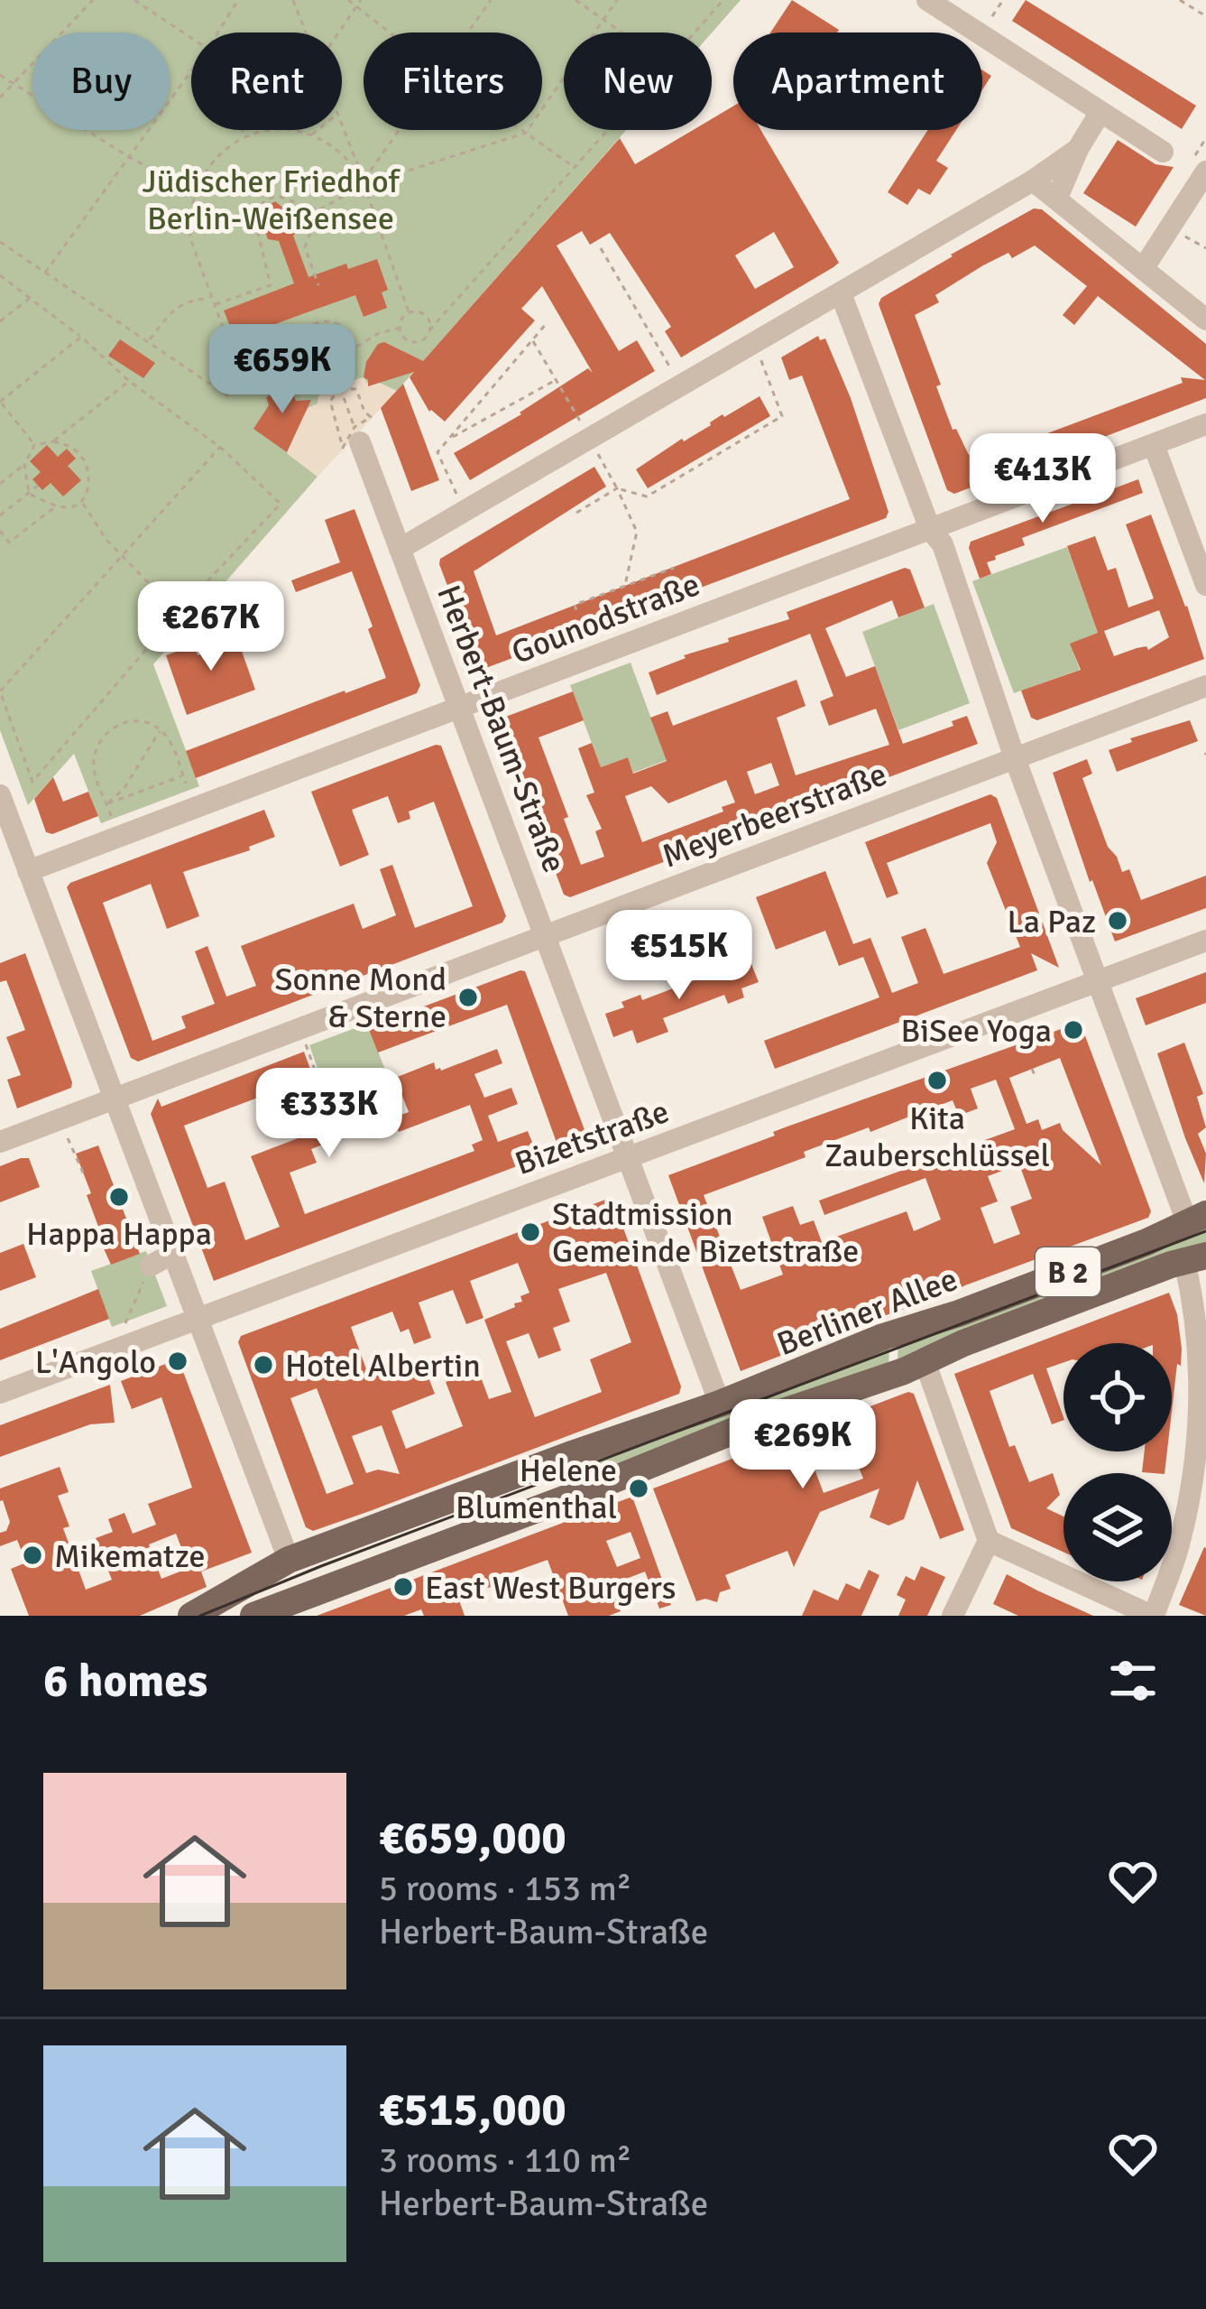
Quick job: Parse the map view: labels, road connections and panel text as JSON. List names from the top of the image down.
{
  "streets": {
    "main road": ["B 2", "Berliner Allee"],
    "street": [
      "Gounodstraße",
      "Herbert-Baum-Straße",
      "Meyerbeerstraße",
      "Bizetstraße"
    ]
  },
  "crossings": [
    ["Gounodstraße", "Herbert-Baum-Straße"],
    ["Herbert-Baum-Straße", "Meyerbeerstraße"],
    ["Herbert-Baum-Straße", "Bizetstraße"],
    ["Herbert-Baum-Straße", "Berliner Allee"]
  ],
  "parks": ["Jüdischer Friedhof Berlin-Weißensee"],
  "places": [
    "La Paz",
    "Sonne Mond & Sterne",
    "BiSee Yoga",
    "Kita Zauberschlüssel",
    "Happa Happa",
    "Stadtmission Gemeinde Bizetstraße",
    "L'Angolo",
    "Hotel Albertin",
    "Helene Blumenthal",
    "Mikematze",
    "East West Burgers"
  ],
  "page": {
    "chip": [
      "Buy",
      "Rent",
      "Filters",
      "New",
      "Apartment"
    ],
    "price": [
      "€659K",
      "€413K",
      "€267K",
      "€515K",
      "€333K",
      "€269K"
    ],
    "heading": "6 homes",
    "list": [
      {
        "name": "€659,000",
        "note": "5 rooms · 153 m² · Herbert-Baum-Straße"
      },
      {
        "name": "€515,000",
        "note": "3 rooms · 110 m² · Herbert-Baum-Straße"
      }
    ]
  }
}
